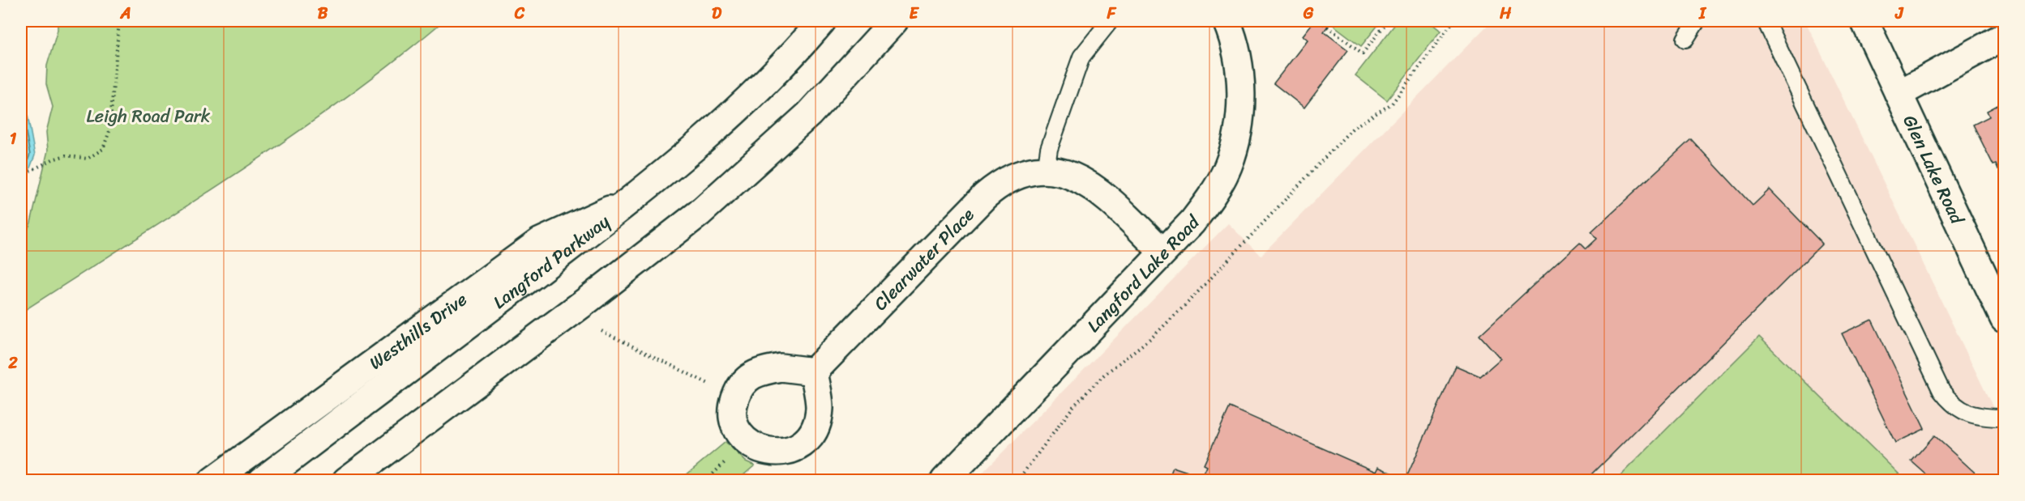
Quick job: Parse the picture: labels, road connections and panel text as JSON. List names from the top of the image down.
{
  "streets": {
    "street": [
      "Glen Lake Road",
      "Clearwater Place",
      "Langford Parkway",
      "Langford Lake Road",
      "Westhills Drive"
    ]
  },
  "crossings": [
    ["Clearwater Place", "Langford Lake Road"],
    ["Langford Parkway", "Westhills Drive"]
  ],
  "parks": ["Leigh Road Park"],
  "grid": {
    "columns": [
      "A",
      "B",
      "C",
      "D",
      "E",
      "F",
      "G",
      "H",
      "I",
      "J"
    ],
    "rows": ["1", "2"]
  }
}
